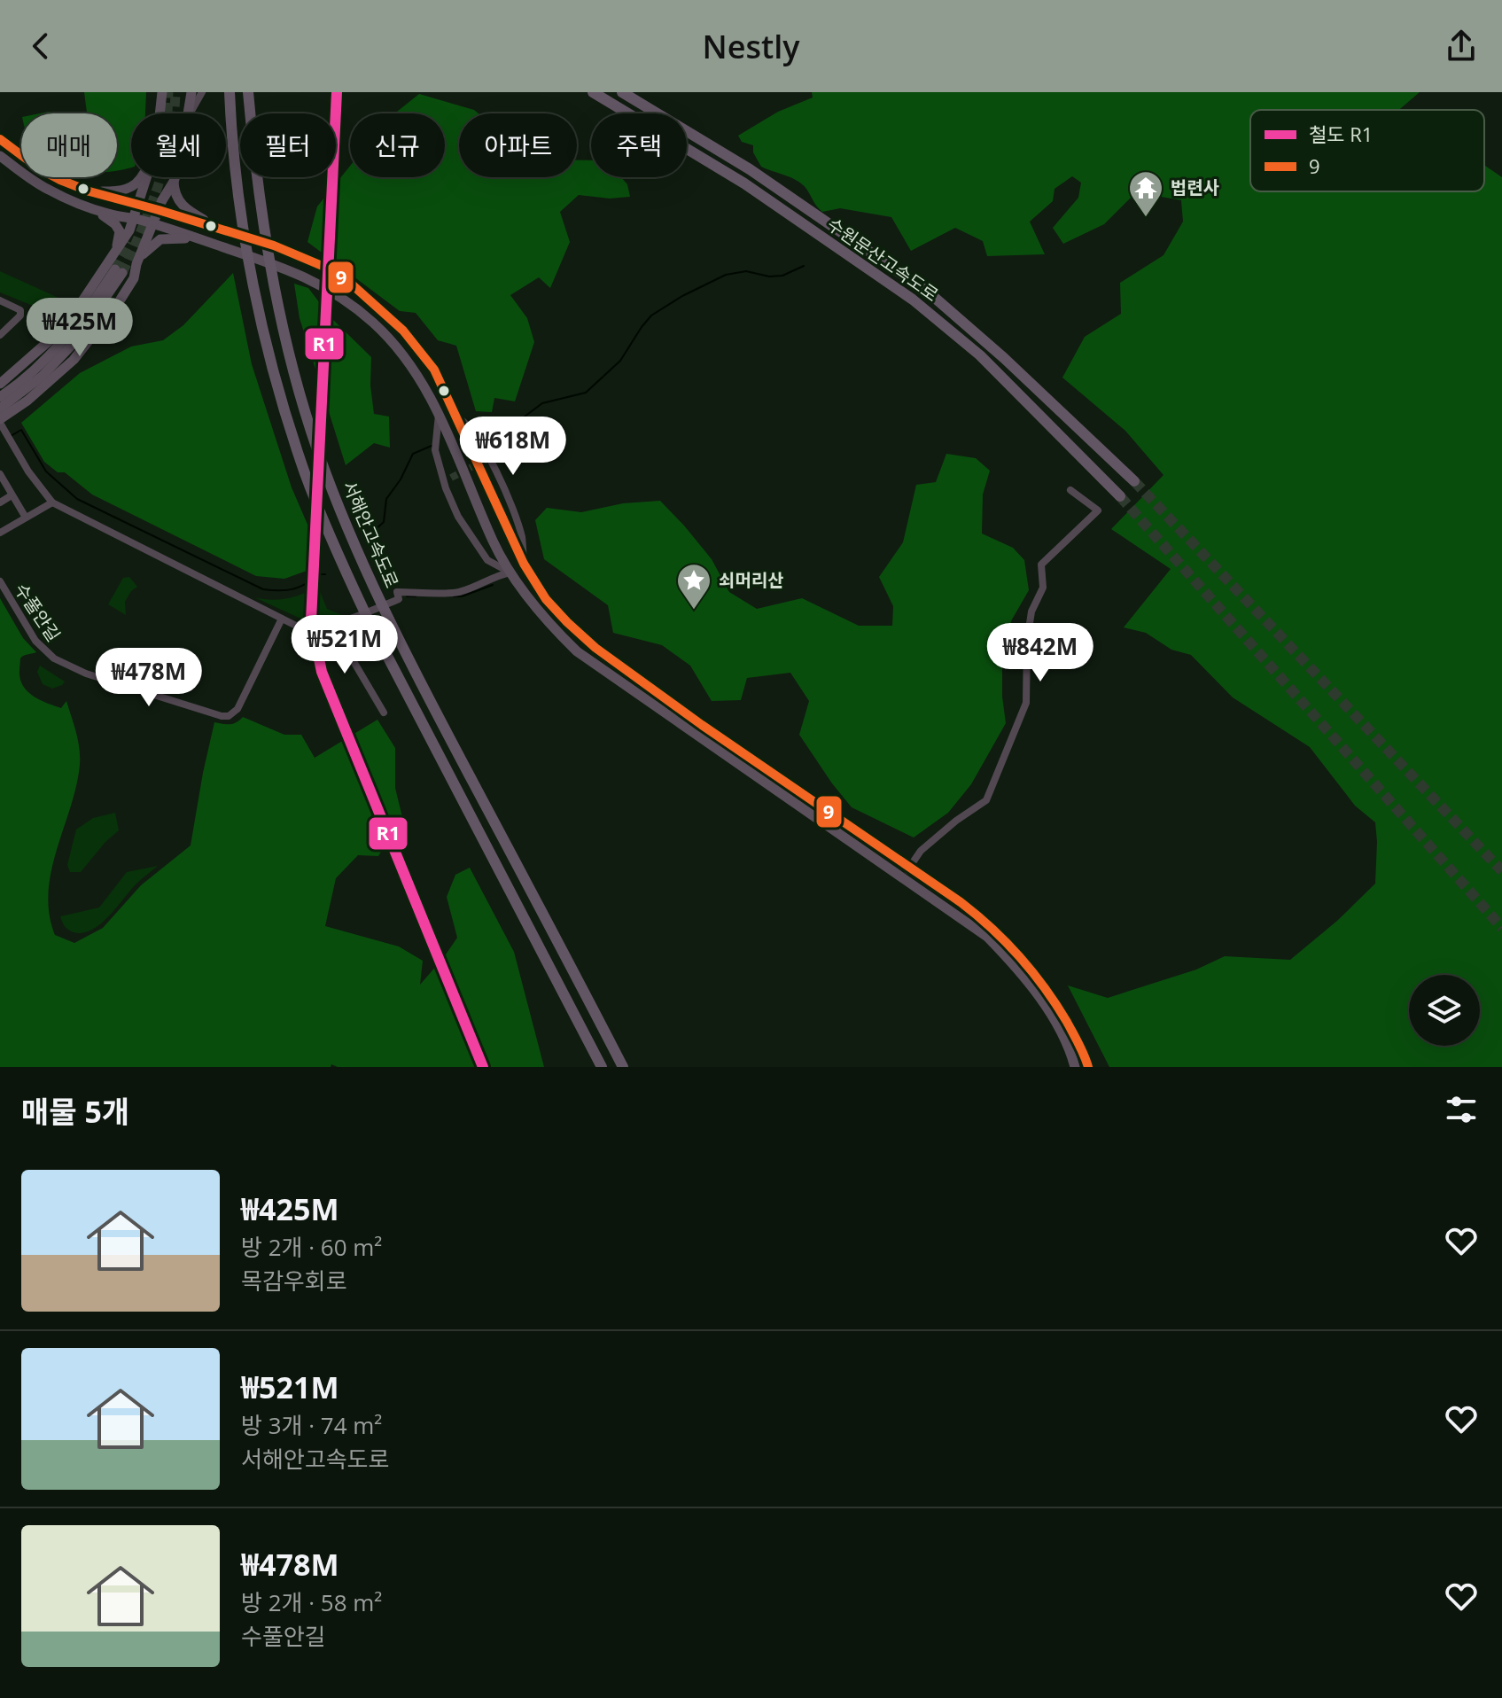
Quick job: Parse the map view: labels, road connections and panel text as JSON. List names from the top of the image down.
{
  "streets": {
    "highway": ["수원문산고속도로", "서해안고속도로"],
    "street": ["수풀안길"]
  },
  "places": {
    "temple": ["법련사"],
    "place": ["쇠머리산"]
  },
  "lines": ["rail line R1", "transit line 9"],
  "legend": ["철도 R1", "9"],
  "page": {
    "header": "Nestly",
    "chip": [
      "매매",
      "월세",
      "필터",
      "신규",
      "아파트",
      "주택"
    ],
    "price": [
      "₩425M",
      "₩618M",
      "₩521M",
      "₩842M",
      "₩478M"
    ],
    "heading": "매물 5개",
    "list": [
      {
        "name": "₩425M",
        "note": "방 2개 · 60 m² · 목감우회로"
      },
      {
        "name": "₩521M",
        "note": "방 3개 · 74 m² · 서해안고속도로"
      },
      {
        "name": "₩478M",
        "note": "방 2개 · 58 m² · 수풀안길"
      }
    ]
  }
}
